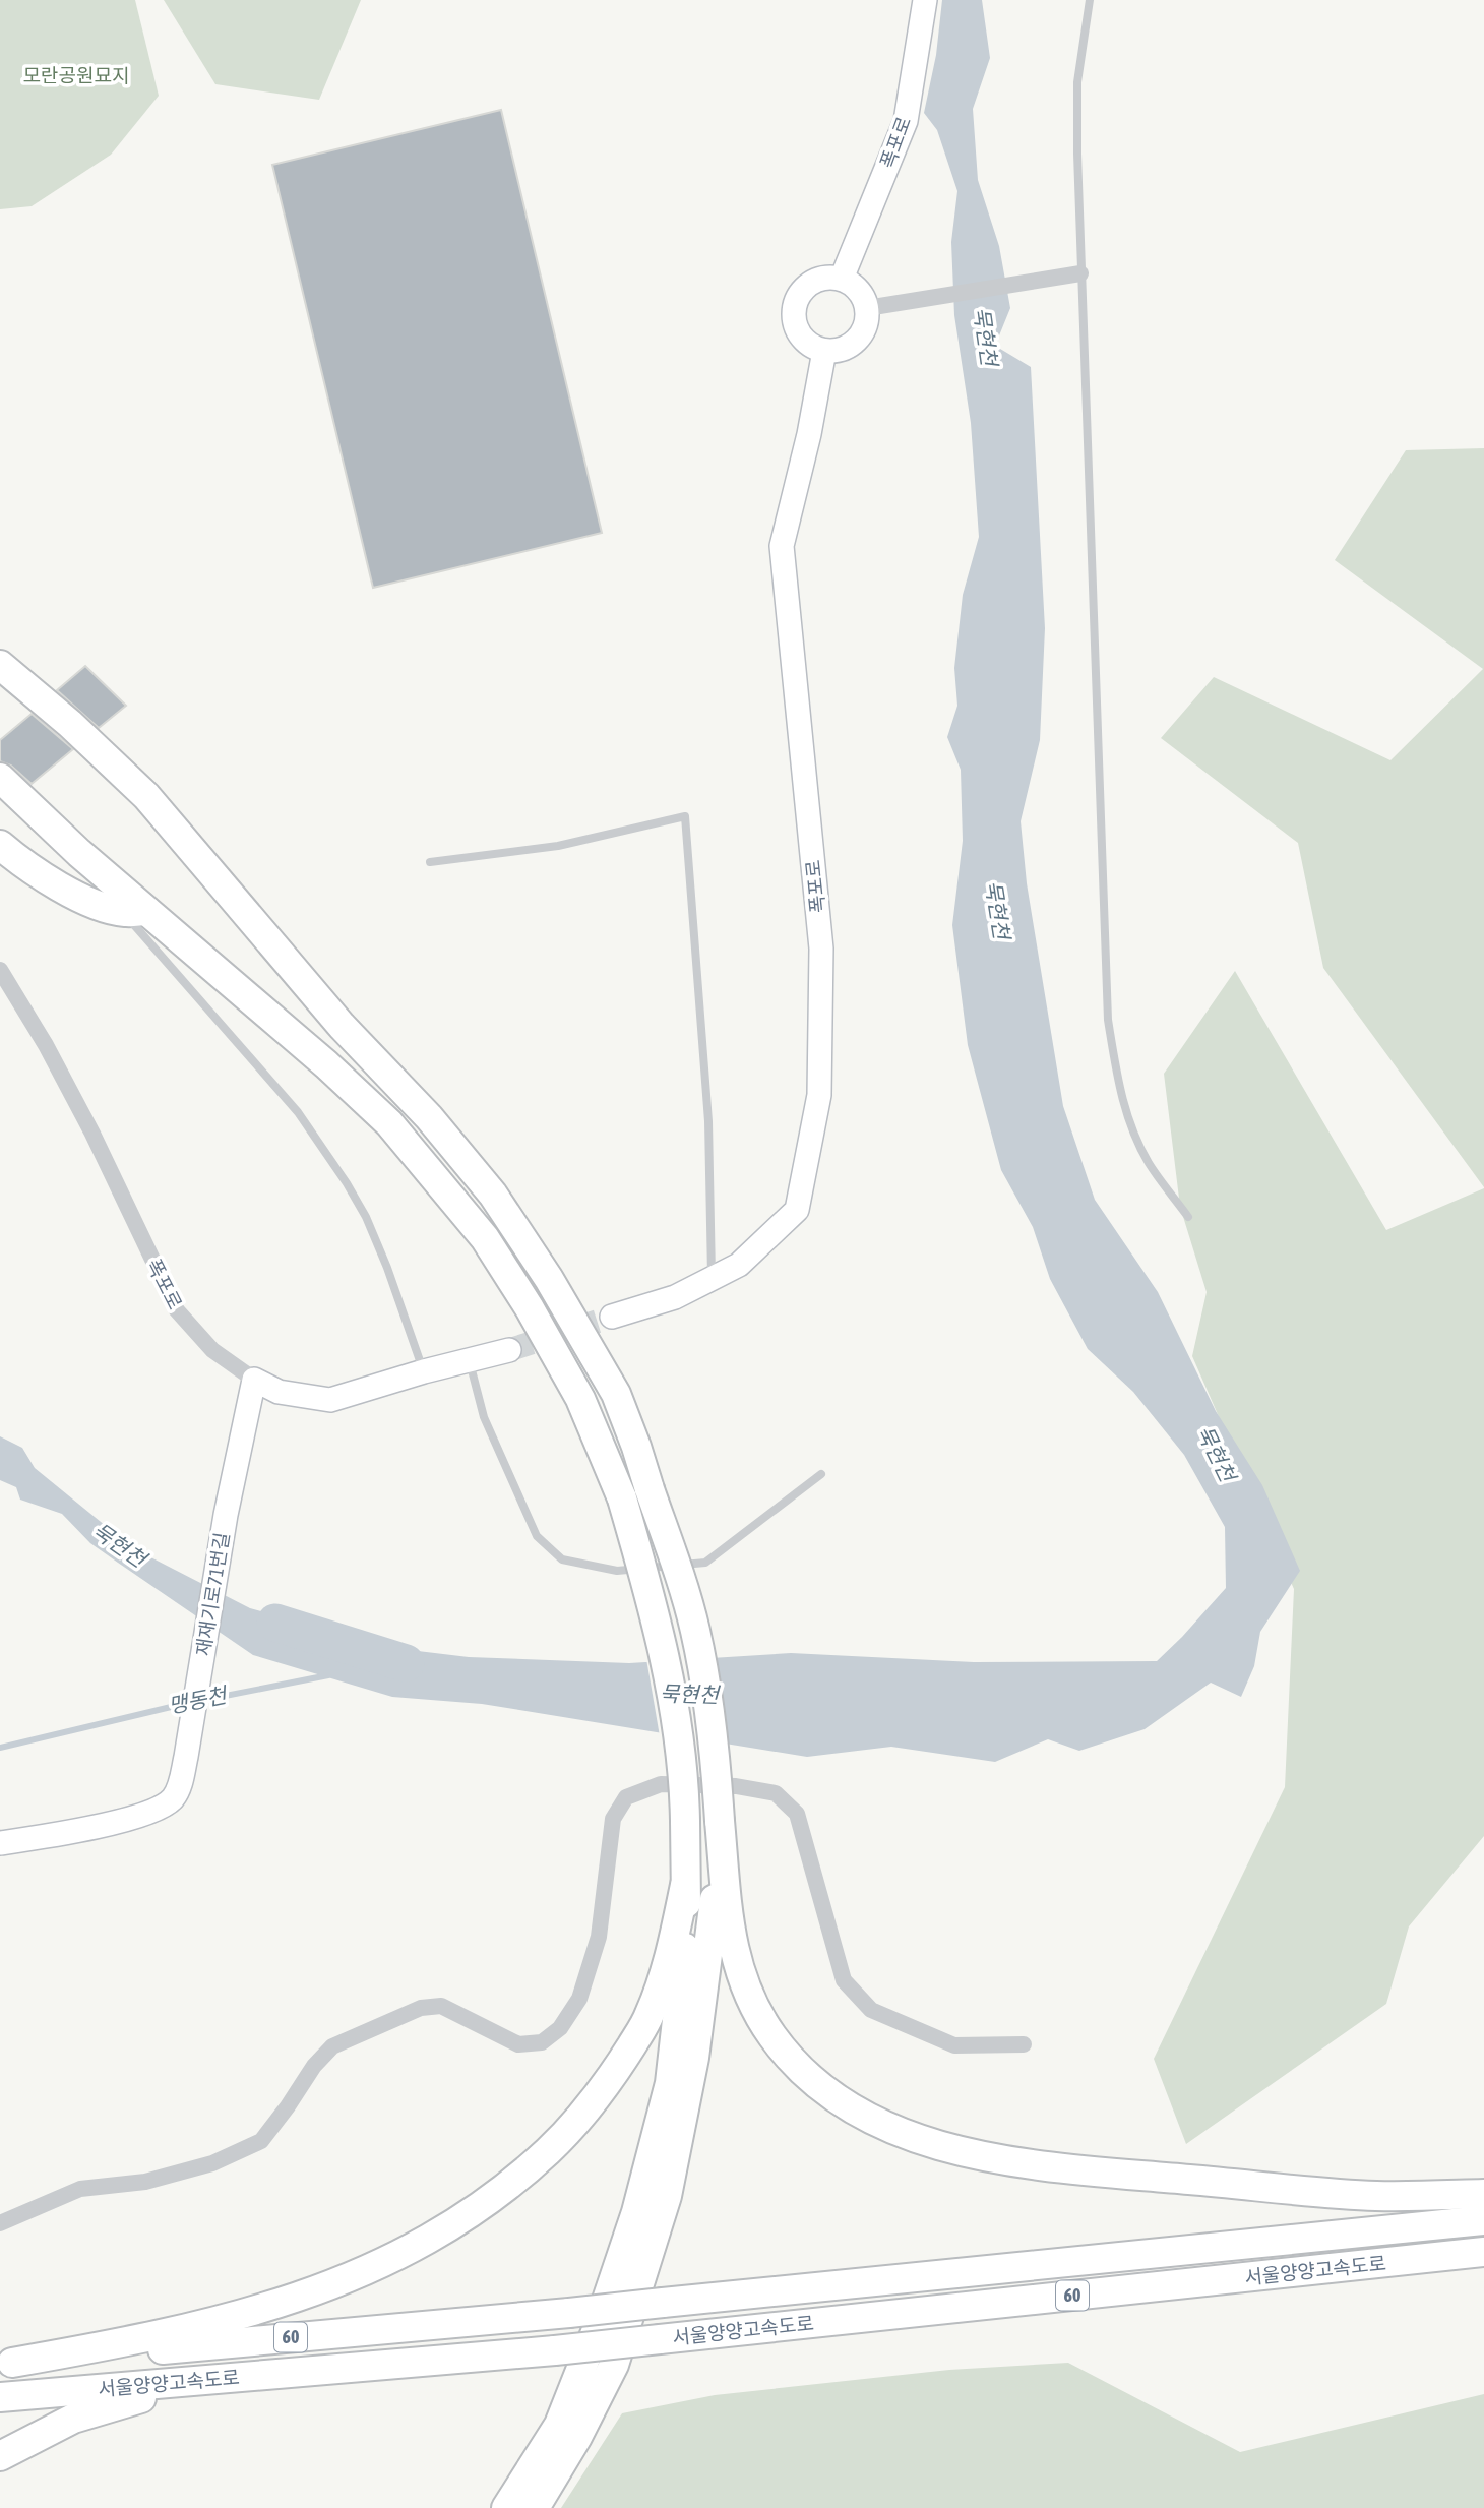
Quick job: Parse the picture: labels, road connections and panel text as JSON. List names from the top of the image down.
{
  "streets": {
    "highway": ["서울양양고속도로", "60"],
    "main road": ["폭포로", "재재기로71번길"]
  },
  "crossings": [
    ["폭포로", "재재기로71번길"]
  ],
  "water": ["묵현천", "맹동천"],
  "parks": ["모란공원묘지"]
}
